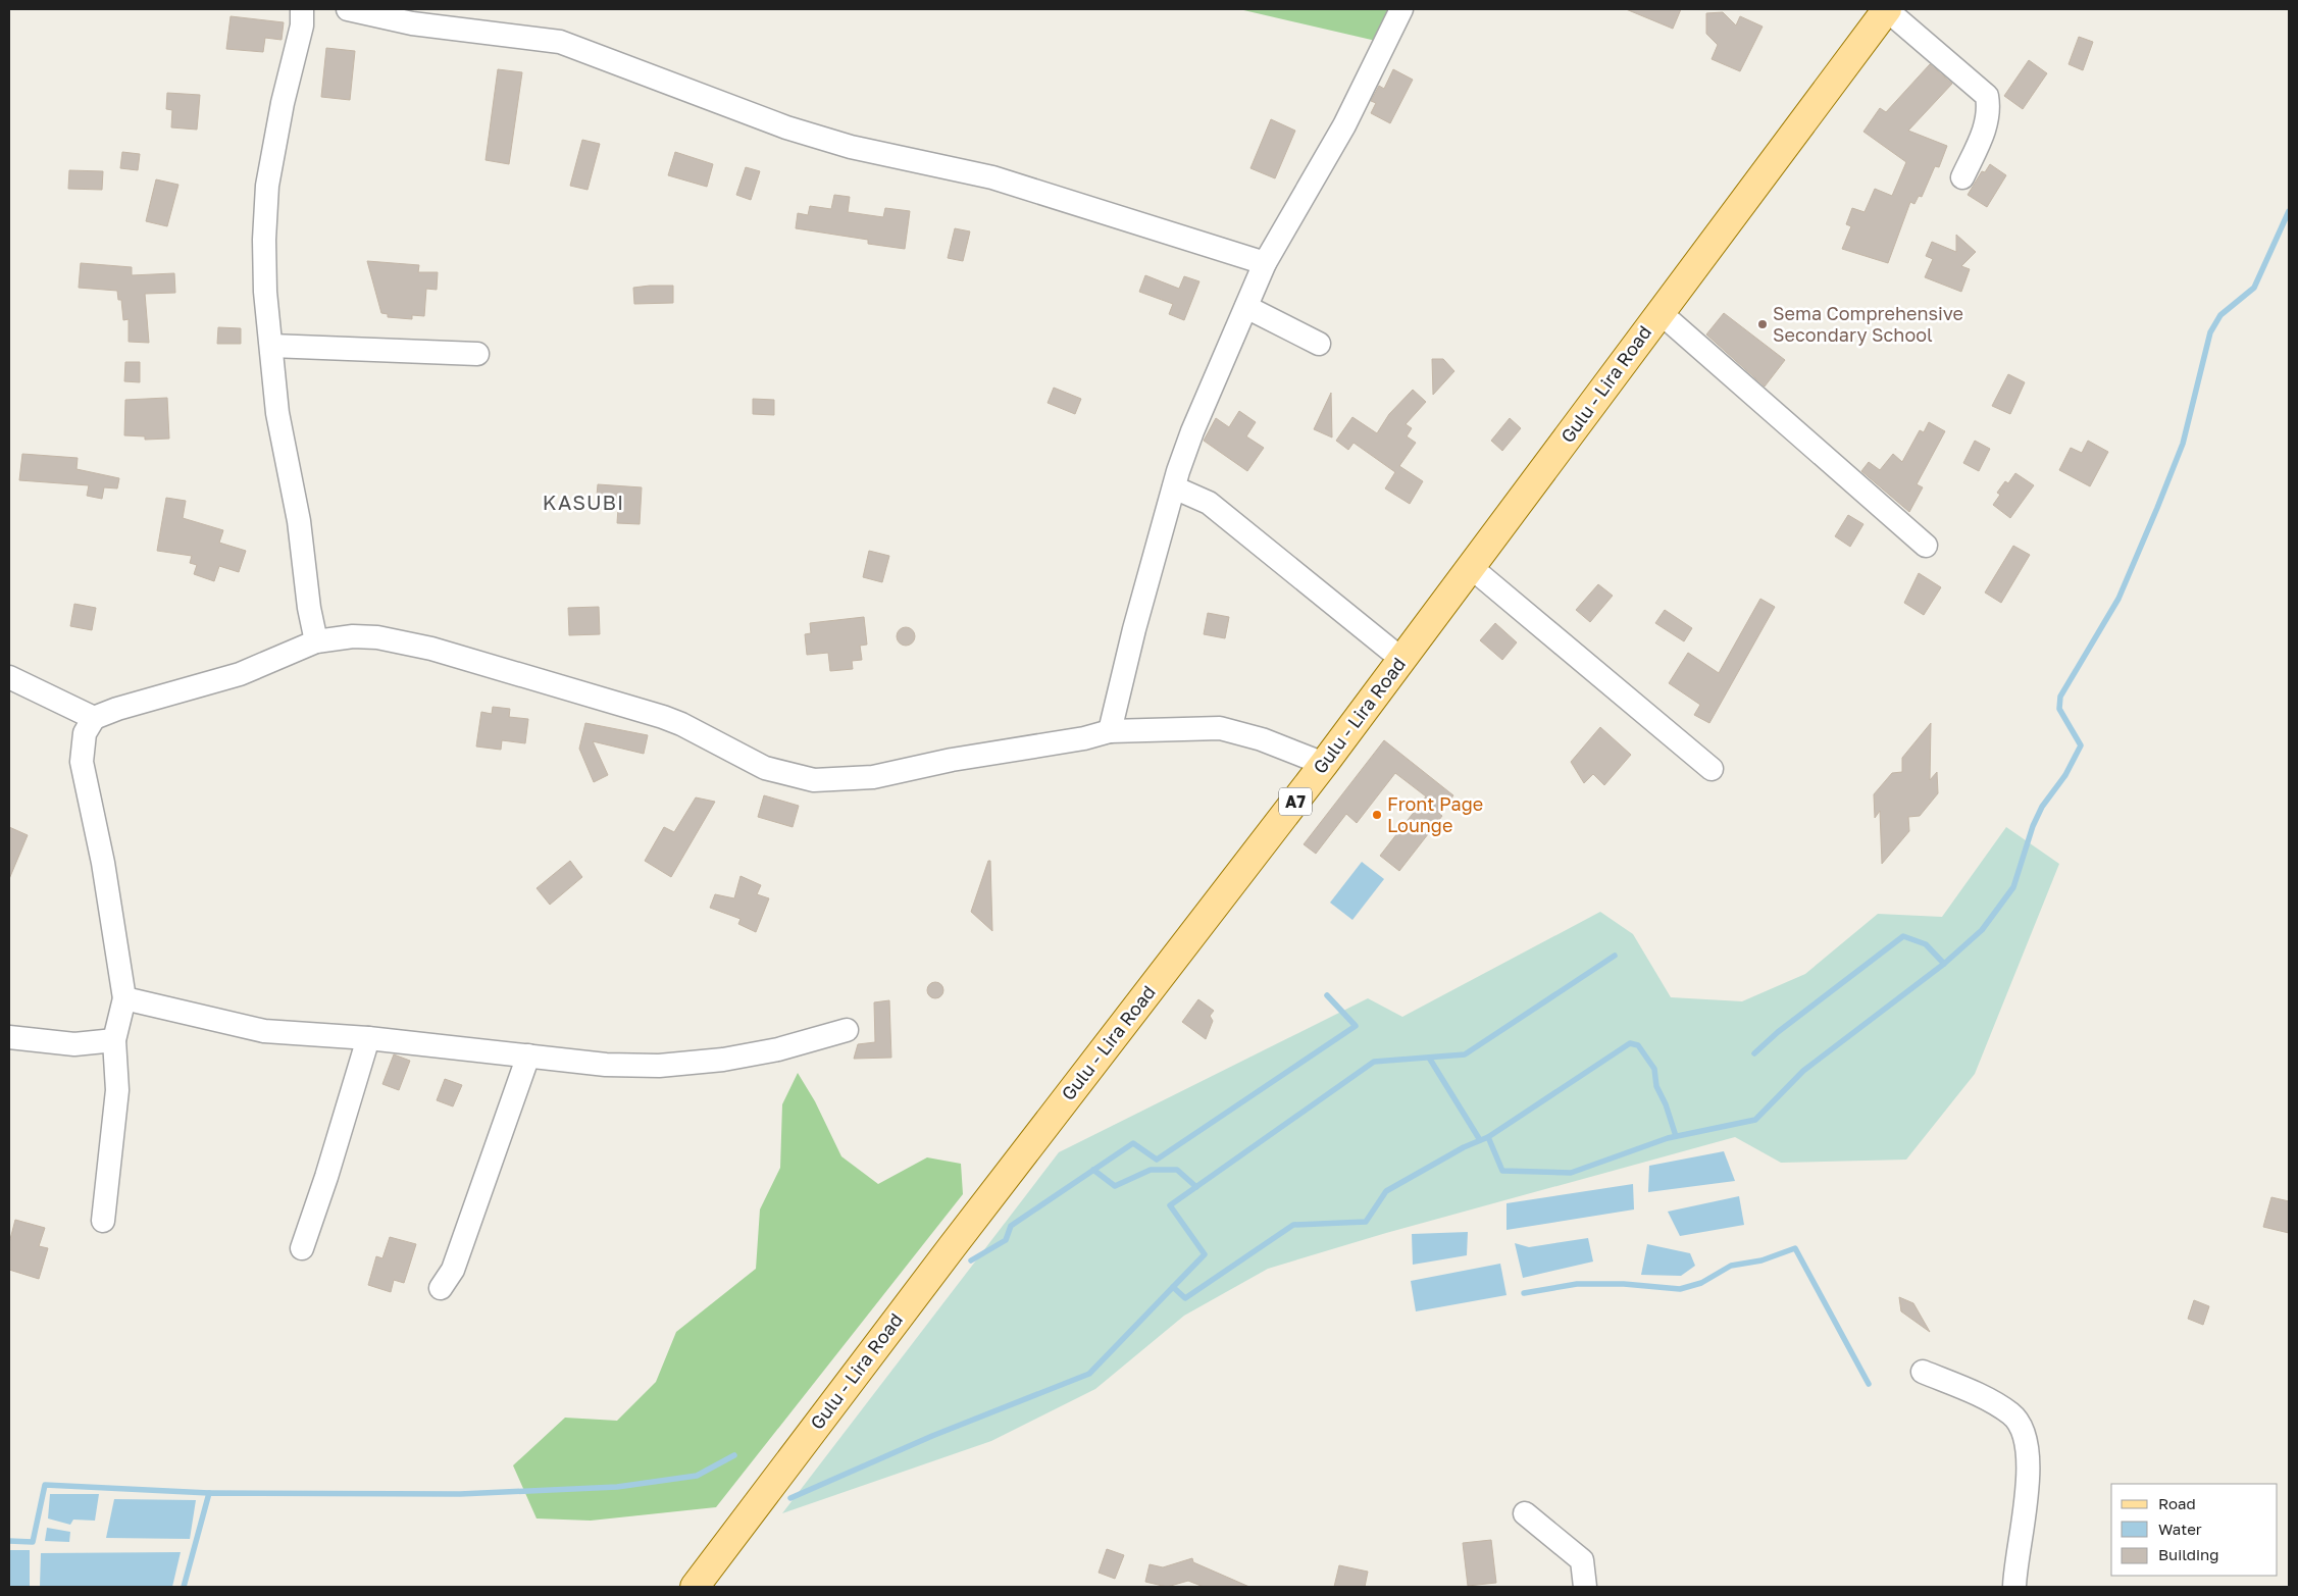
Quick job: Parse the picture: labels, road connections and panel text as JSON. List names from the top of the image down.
{
  "streets": {
    "main road": ["Gulu - Lira Road", "A7"]
  },
  "districts": ["KASUBI"],
  "places": ["Sema Comprehensive Secondary School", "Front Page Lounge"],
  "legend": ["Road", "Water", "Building"]
}
